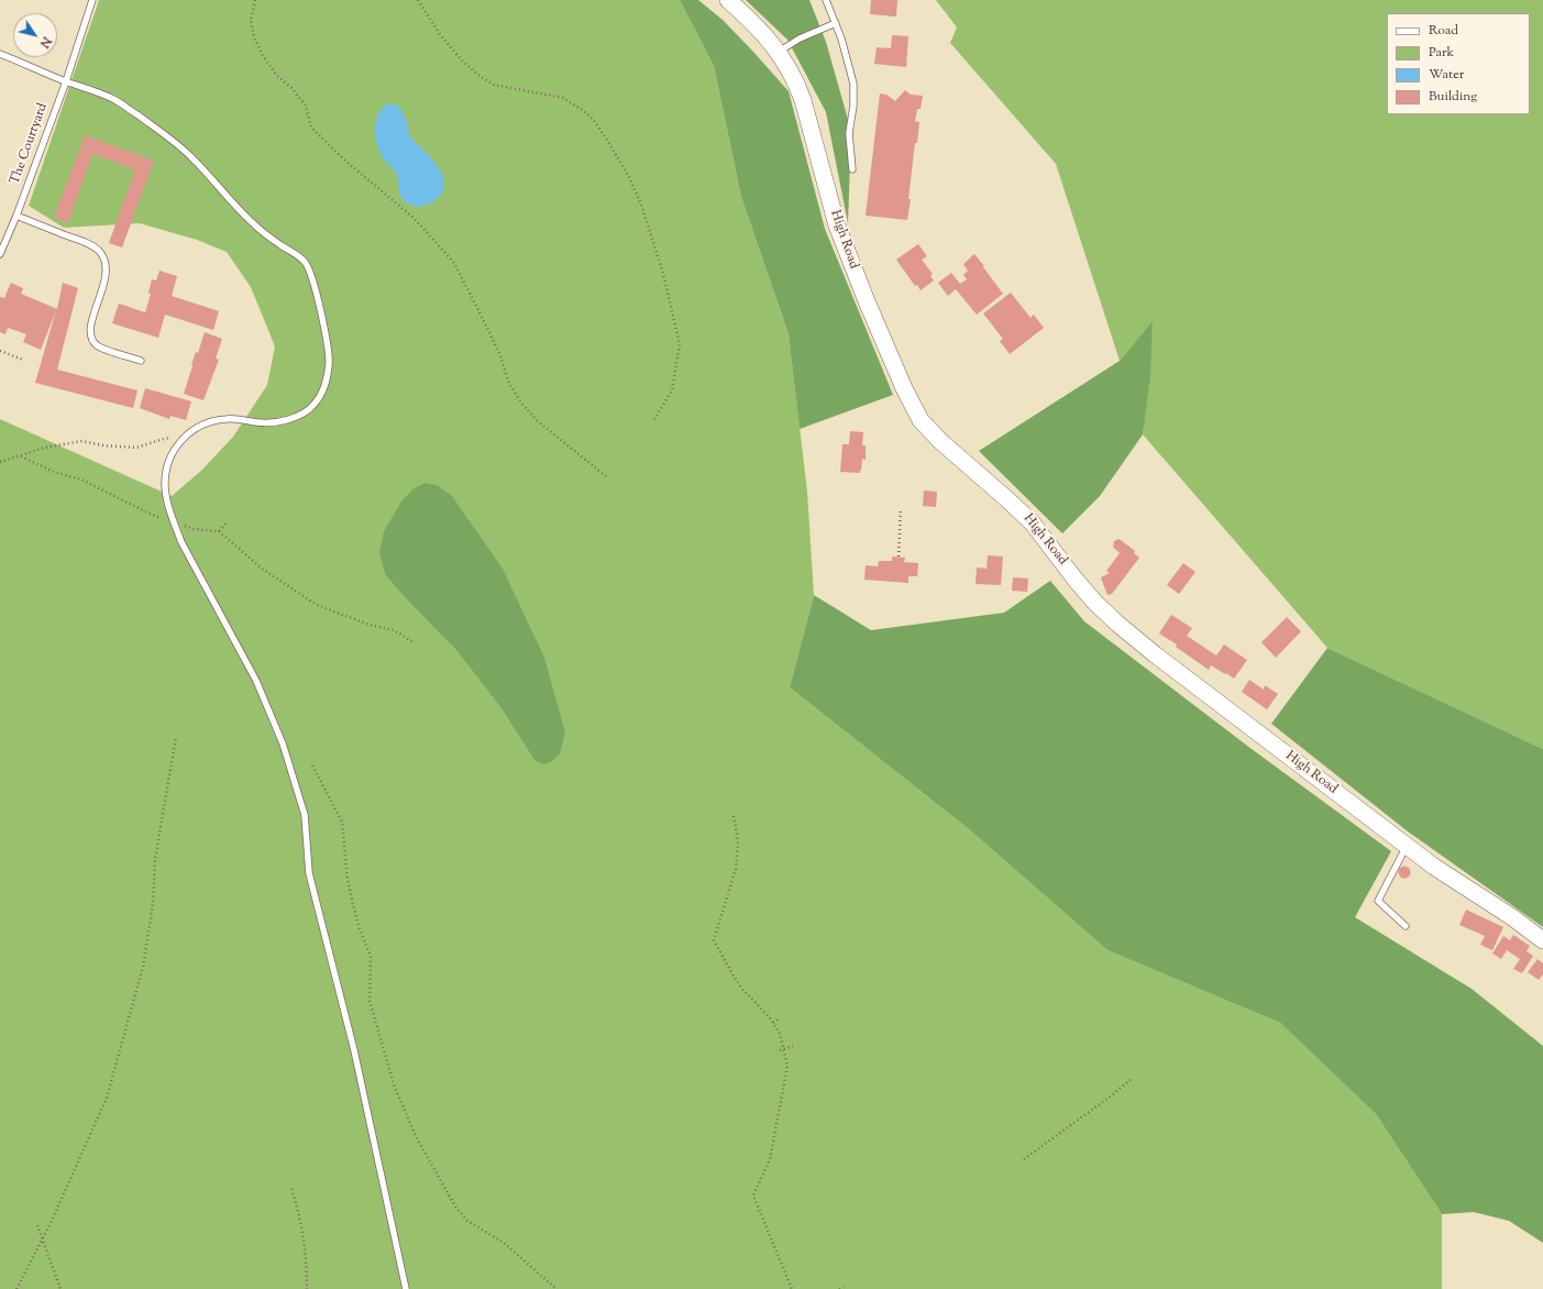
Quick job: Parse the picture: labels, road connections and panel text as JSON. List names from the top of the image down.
{
  "streets": {
    "main road": ["High Road"],
    "lane": ["The Courtyard"]
  },
  "legend": [
    "Road",
    "Park",
    "Water",
    "Building"
  ],
  "north": "bottom right"
}
